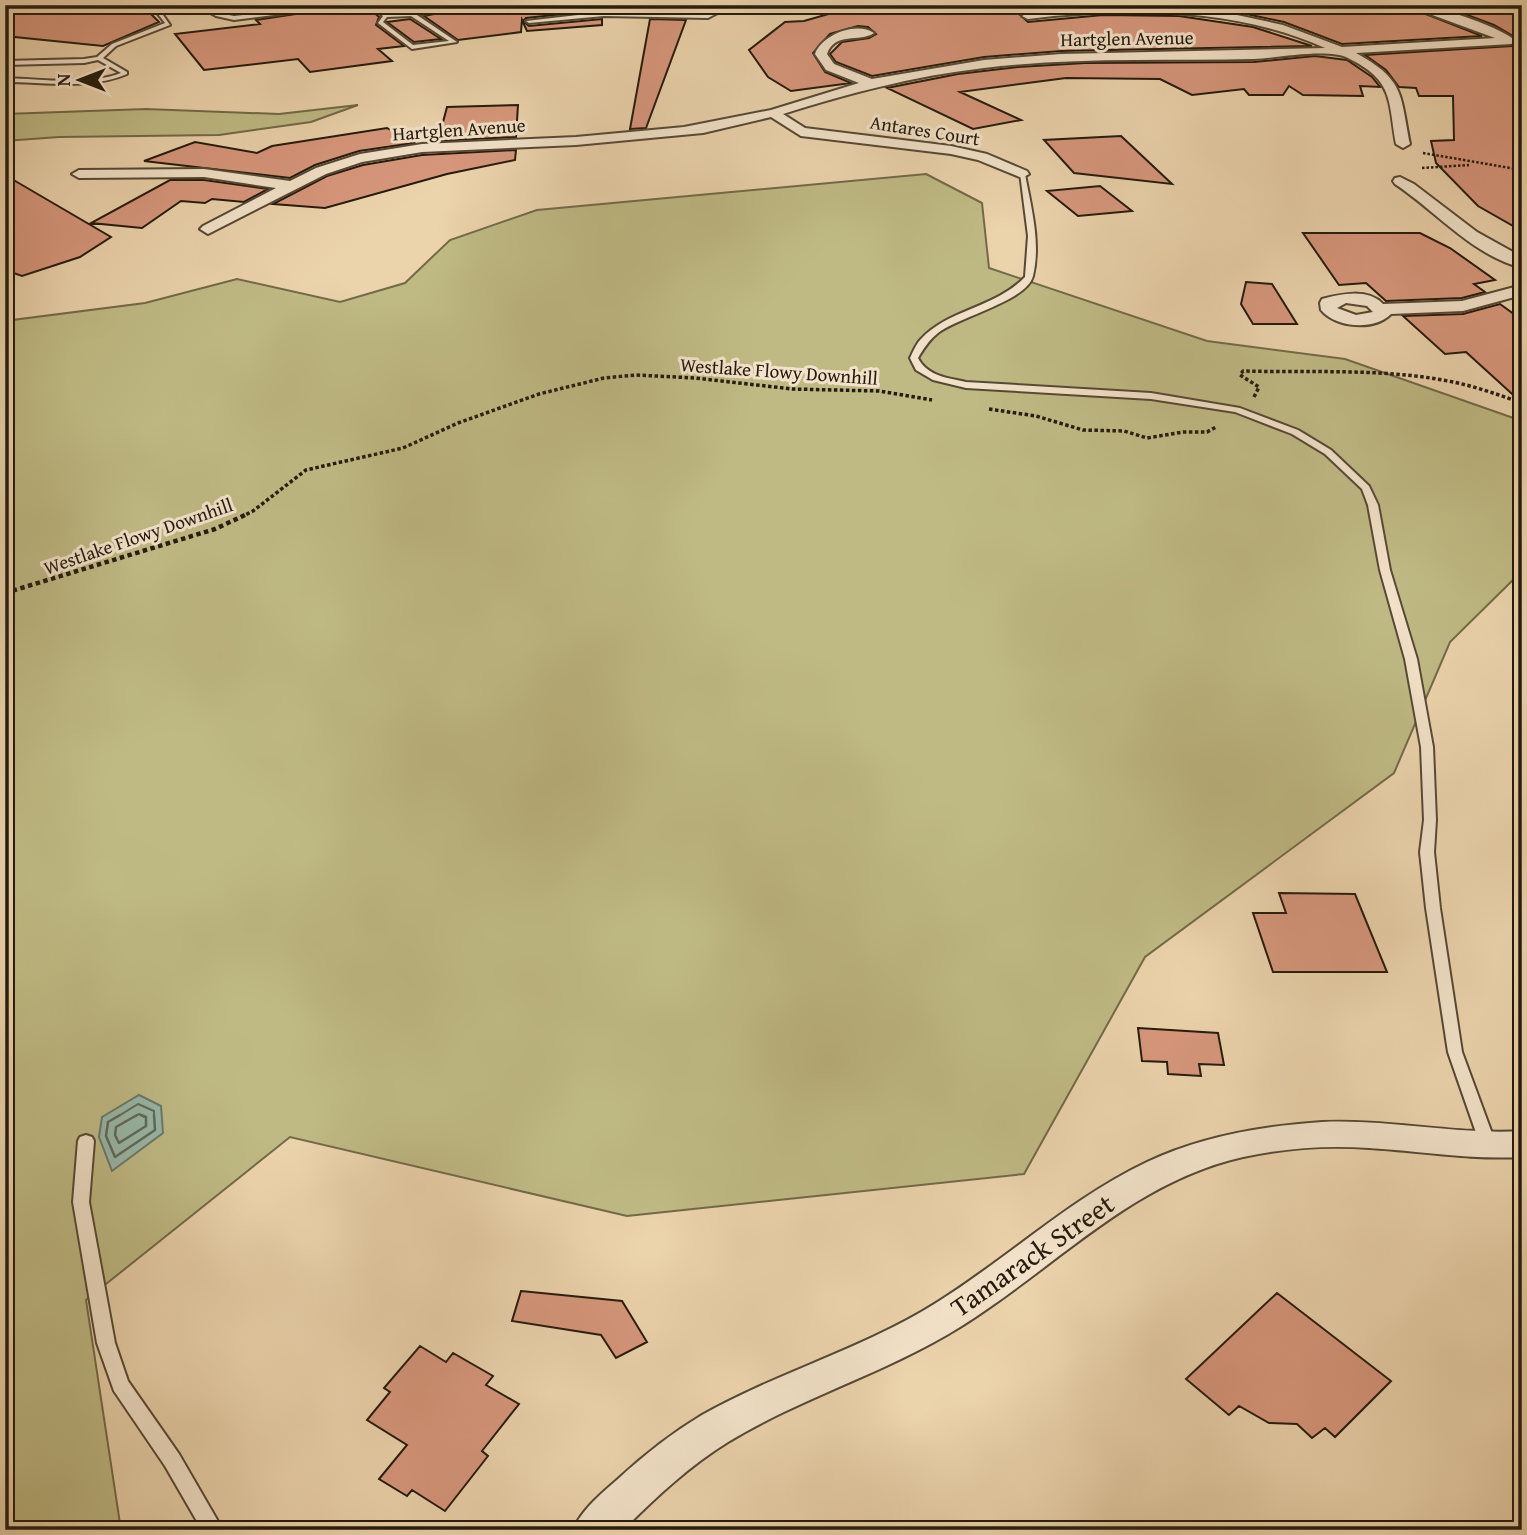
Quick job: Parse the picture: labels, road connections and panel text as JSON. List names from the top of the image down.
{
  "streets": {
    "street": ["Hartglen Avenue", "Antares Court", "Tamarack Street"],
    "path": ["Westlake Flowy Downhill"]
  },
  "crossings": [
    ["Hartglen Avenue", "Antares Court"]
  ],
  "north": "left"
}
